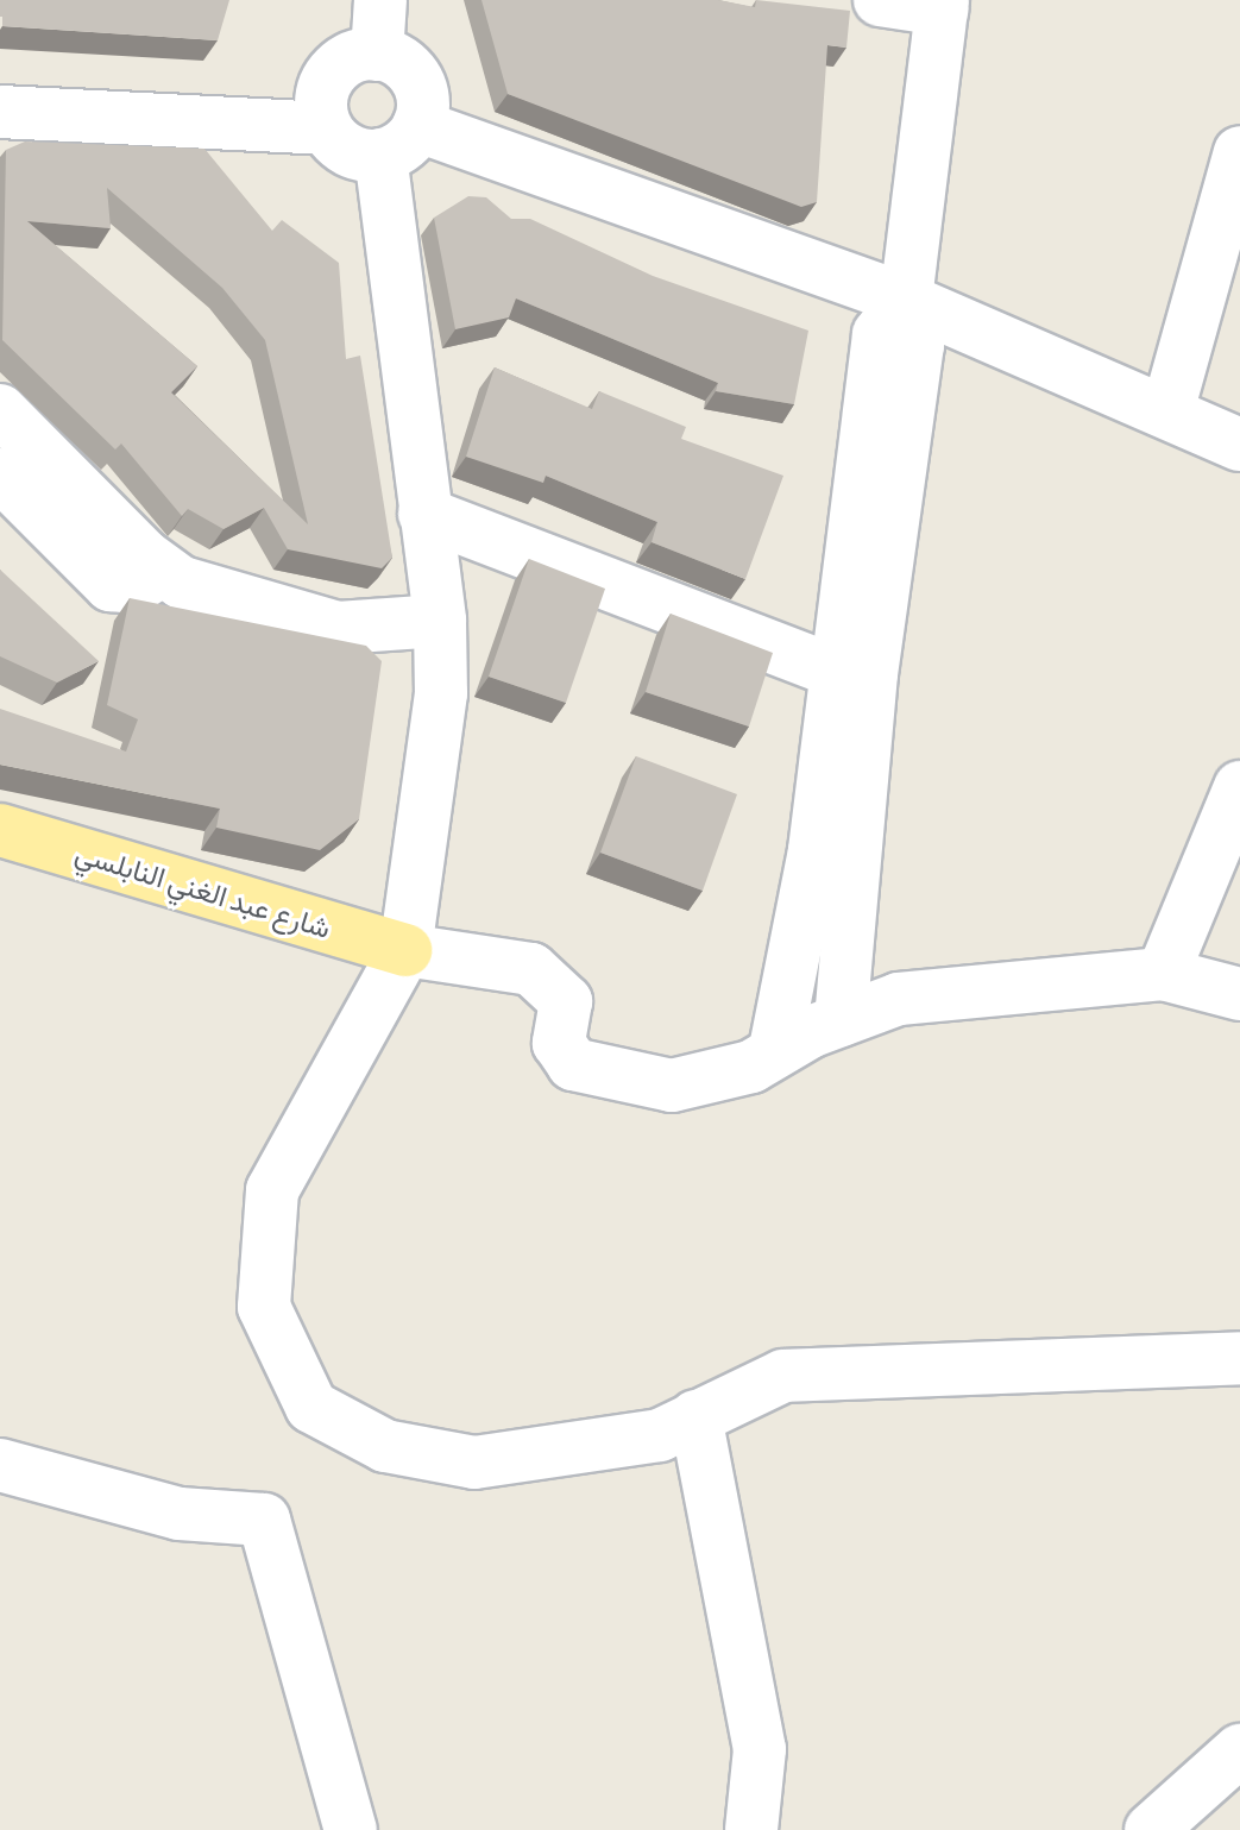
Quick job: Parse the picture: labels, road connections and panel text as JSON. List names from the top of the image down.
{
  "streets": {
    "main road": ["شارع عبد الغني النابلسي"]
  }
}
